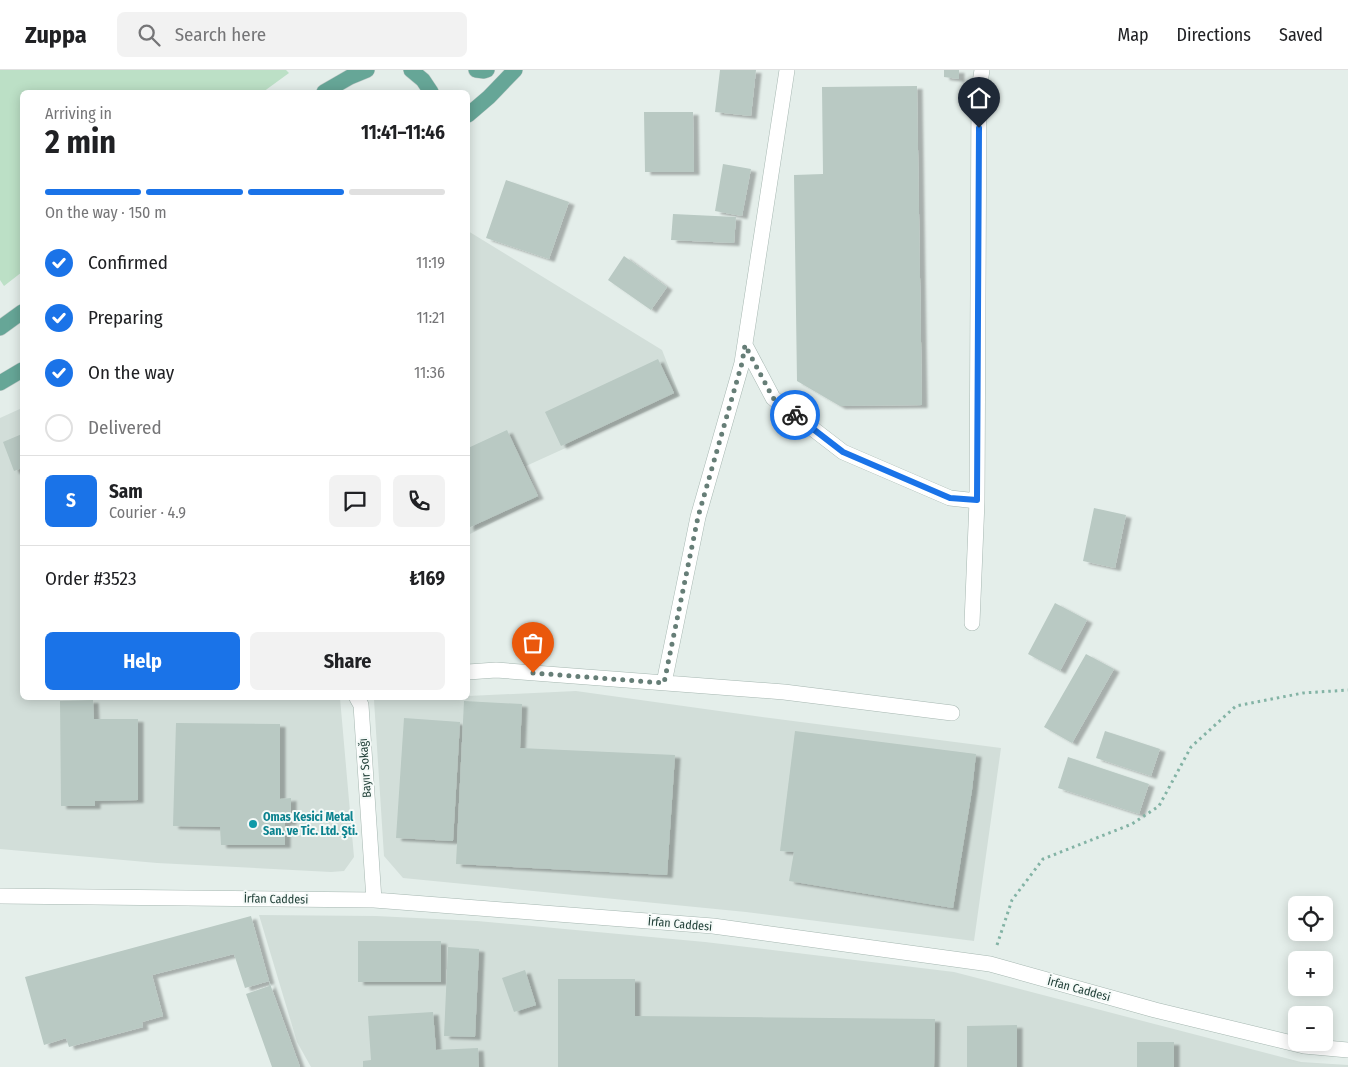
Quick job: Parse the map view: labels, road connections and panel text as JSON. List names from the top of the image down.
{
  "streets": {
    "street": ["Bayır Sokağı", "İrfan Caddesi"]
  },
  "crossings": [
    ["Bayır Sokağı", "İrfan Caddesi"]
  ],
  "places": ["Omas Kesici Metal San. ve Tic. Ltd. Şti."],
  "page": {
    "header": "Zuppa",
    "search": "Search here",
    "nav": ["Map", "Directions", "Saved"],
    "heading": ["2 min", "Arriving in", "11:41–11:46"],
    "panel": [
      "Sam",
      "Courier · 4.9",
      "Order #3523",
      "₺169"
    ],
    "bar": "On the way · 150 m",
    "list": [
      ["Confirmed", "11:19"],
      ["Preparing", "11:21"],
      ["On the way", "11:36"],
      "Delivered"
    ],
    "round": "S",
    "buttons": ["Help", "Share"],
    "map_buttons": ["+", "−"]
  }
}
